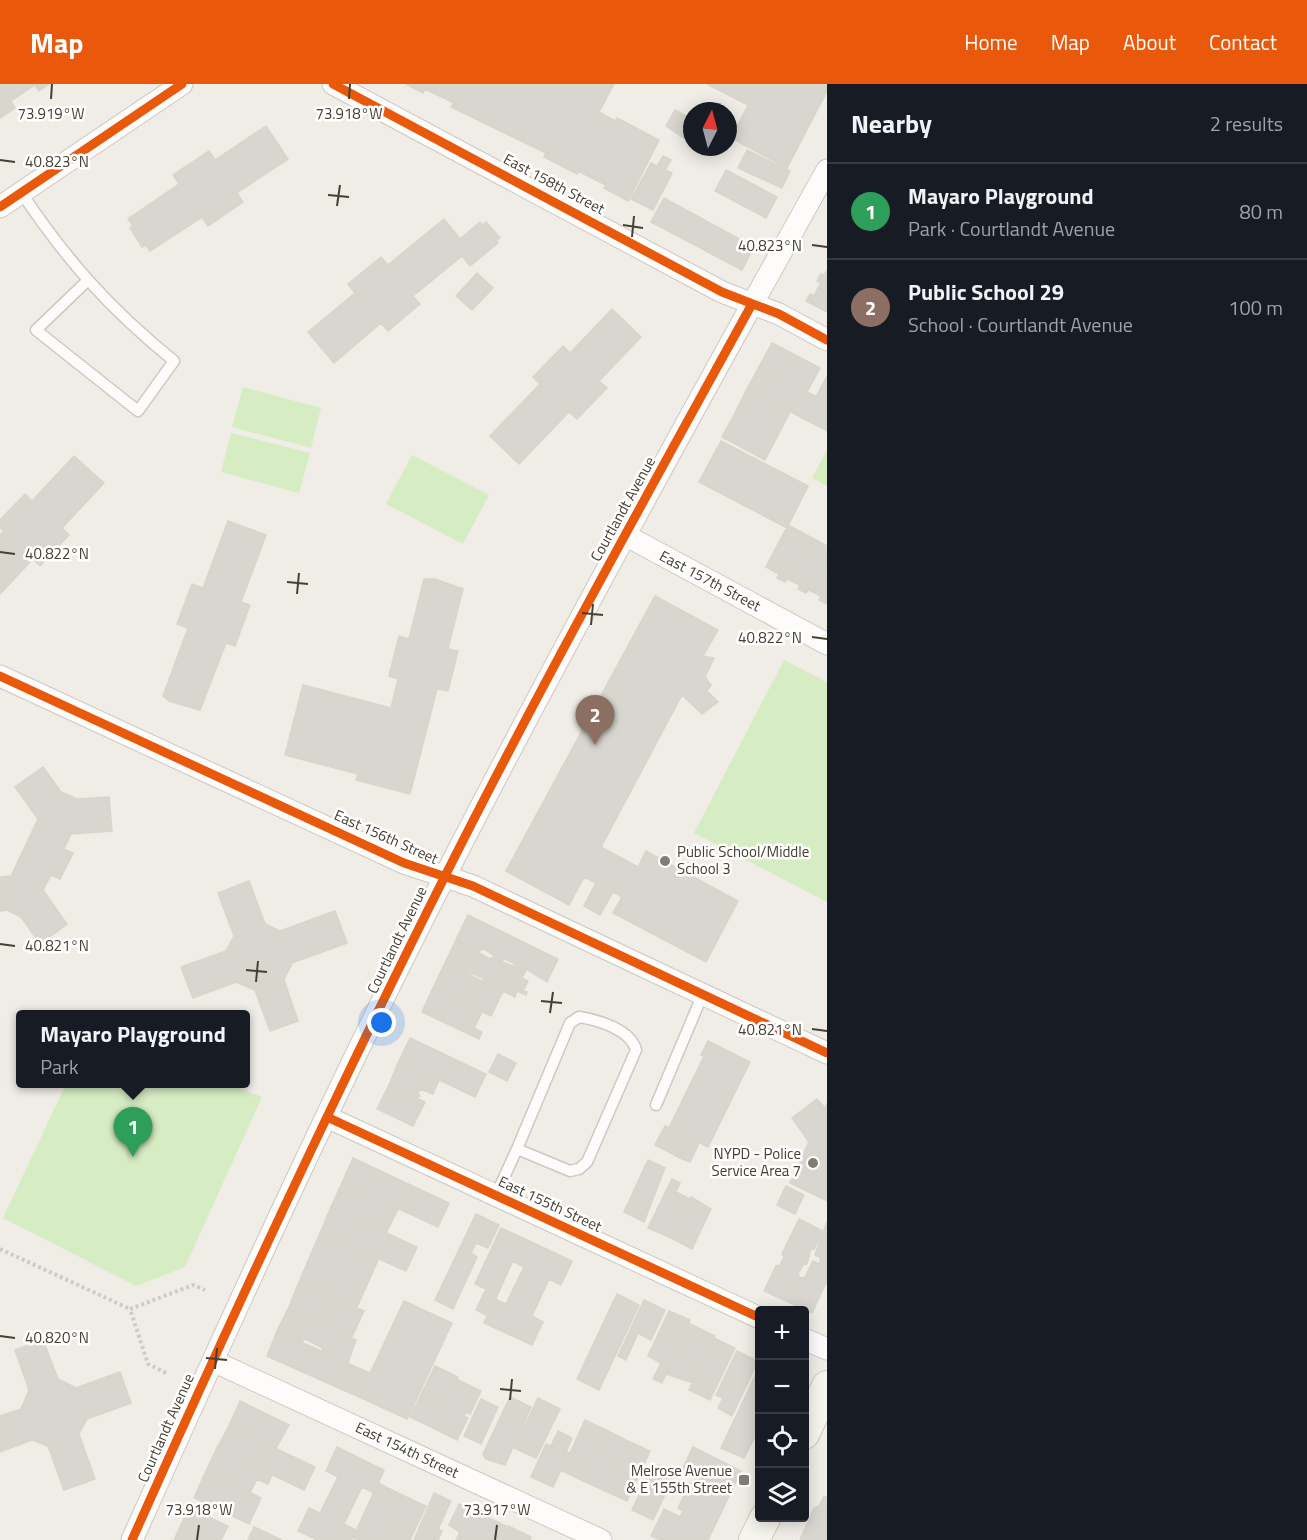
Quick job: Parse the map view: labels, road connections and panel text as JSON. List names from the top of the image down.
{
  "streets": {
    "street": [
      "East 158th Street",
      "Courtlandt Avenue",
      "East 157th Street",
      "East 156th Street",
      "East 155th Street",
      "East 154th Street"
    ]
  },
  "crossings": [
    ["East 158th Street", "Courtlandt Avenue"],
    ["Courtlandt Avenue", "East 157th Street"],
    ["Courtlandt Avenue", "East 156th Street"],
    ["Courtlandt Avenue", "East 155th Street"],
    ["Courtlandt Avenue", "East 154th Street"]
  ],
  "places": {
    "other": ["Public School/Middle School 3", "NYPD - Police Service Area 7"],
    "transit": ["Melrose Avenue & E 155th Street"]
  },
  "north": "top",
  "page": {
    "header": "Map",
    "nav": [
      "Home",
      "Map",
      "About",
      "Contact"
    ],
    "heading": ["Nearby", "2 results"],
    "list": [
      {
        "mark": "1",
        "name": "Mayaro Playground",
        "note": "Park · Courtlandt Avenue",
        "value": "80 m"
      },
      {
        "mark": "2",
        "name": "Public School 29",
        "note": "School · Courtlandt Avenue",
        "value": "100 m"
      }
    ],
    "pins": ["2", "1"],
    "popup": ["Mayaro Playground", "Park"],
    "map_buttons": ["+", "−"]
  },
  "coordinates": [
    "73.919°W",
    "73.918°W",
    "40.823°N",
    "40.822°N",
    "40.821°N",
    "40.820°N",
    "73.917°W"
  ]
}
